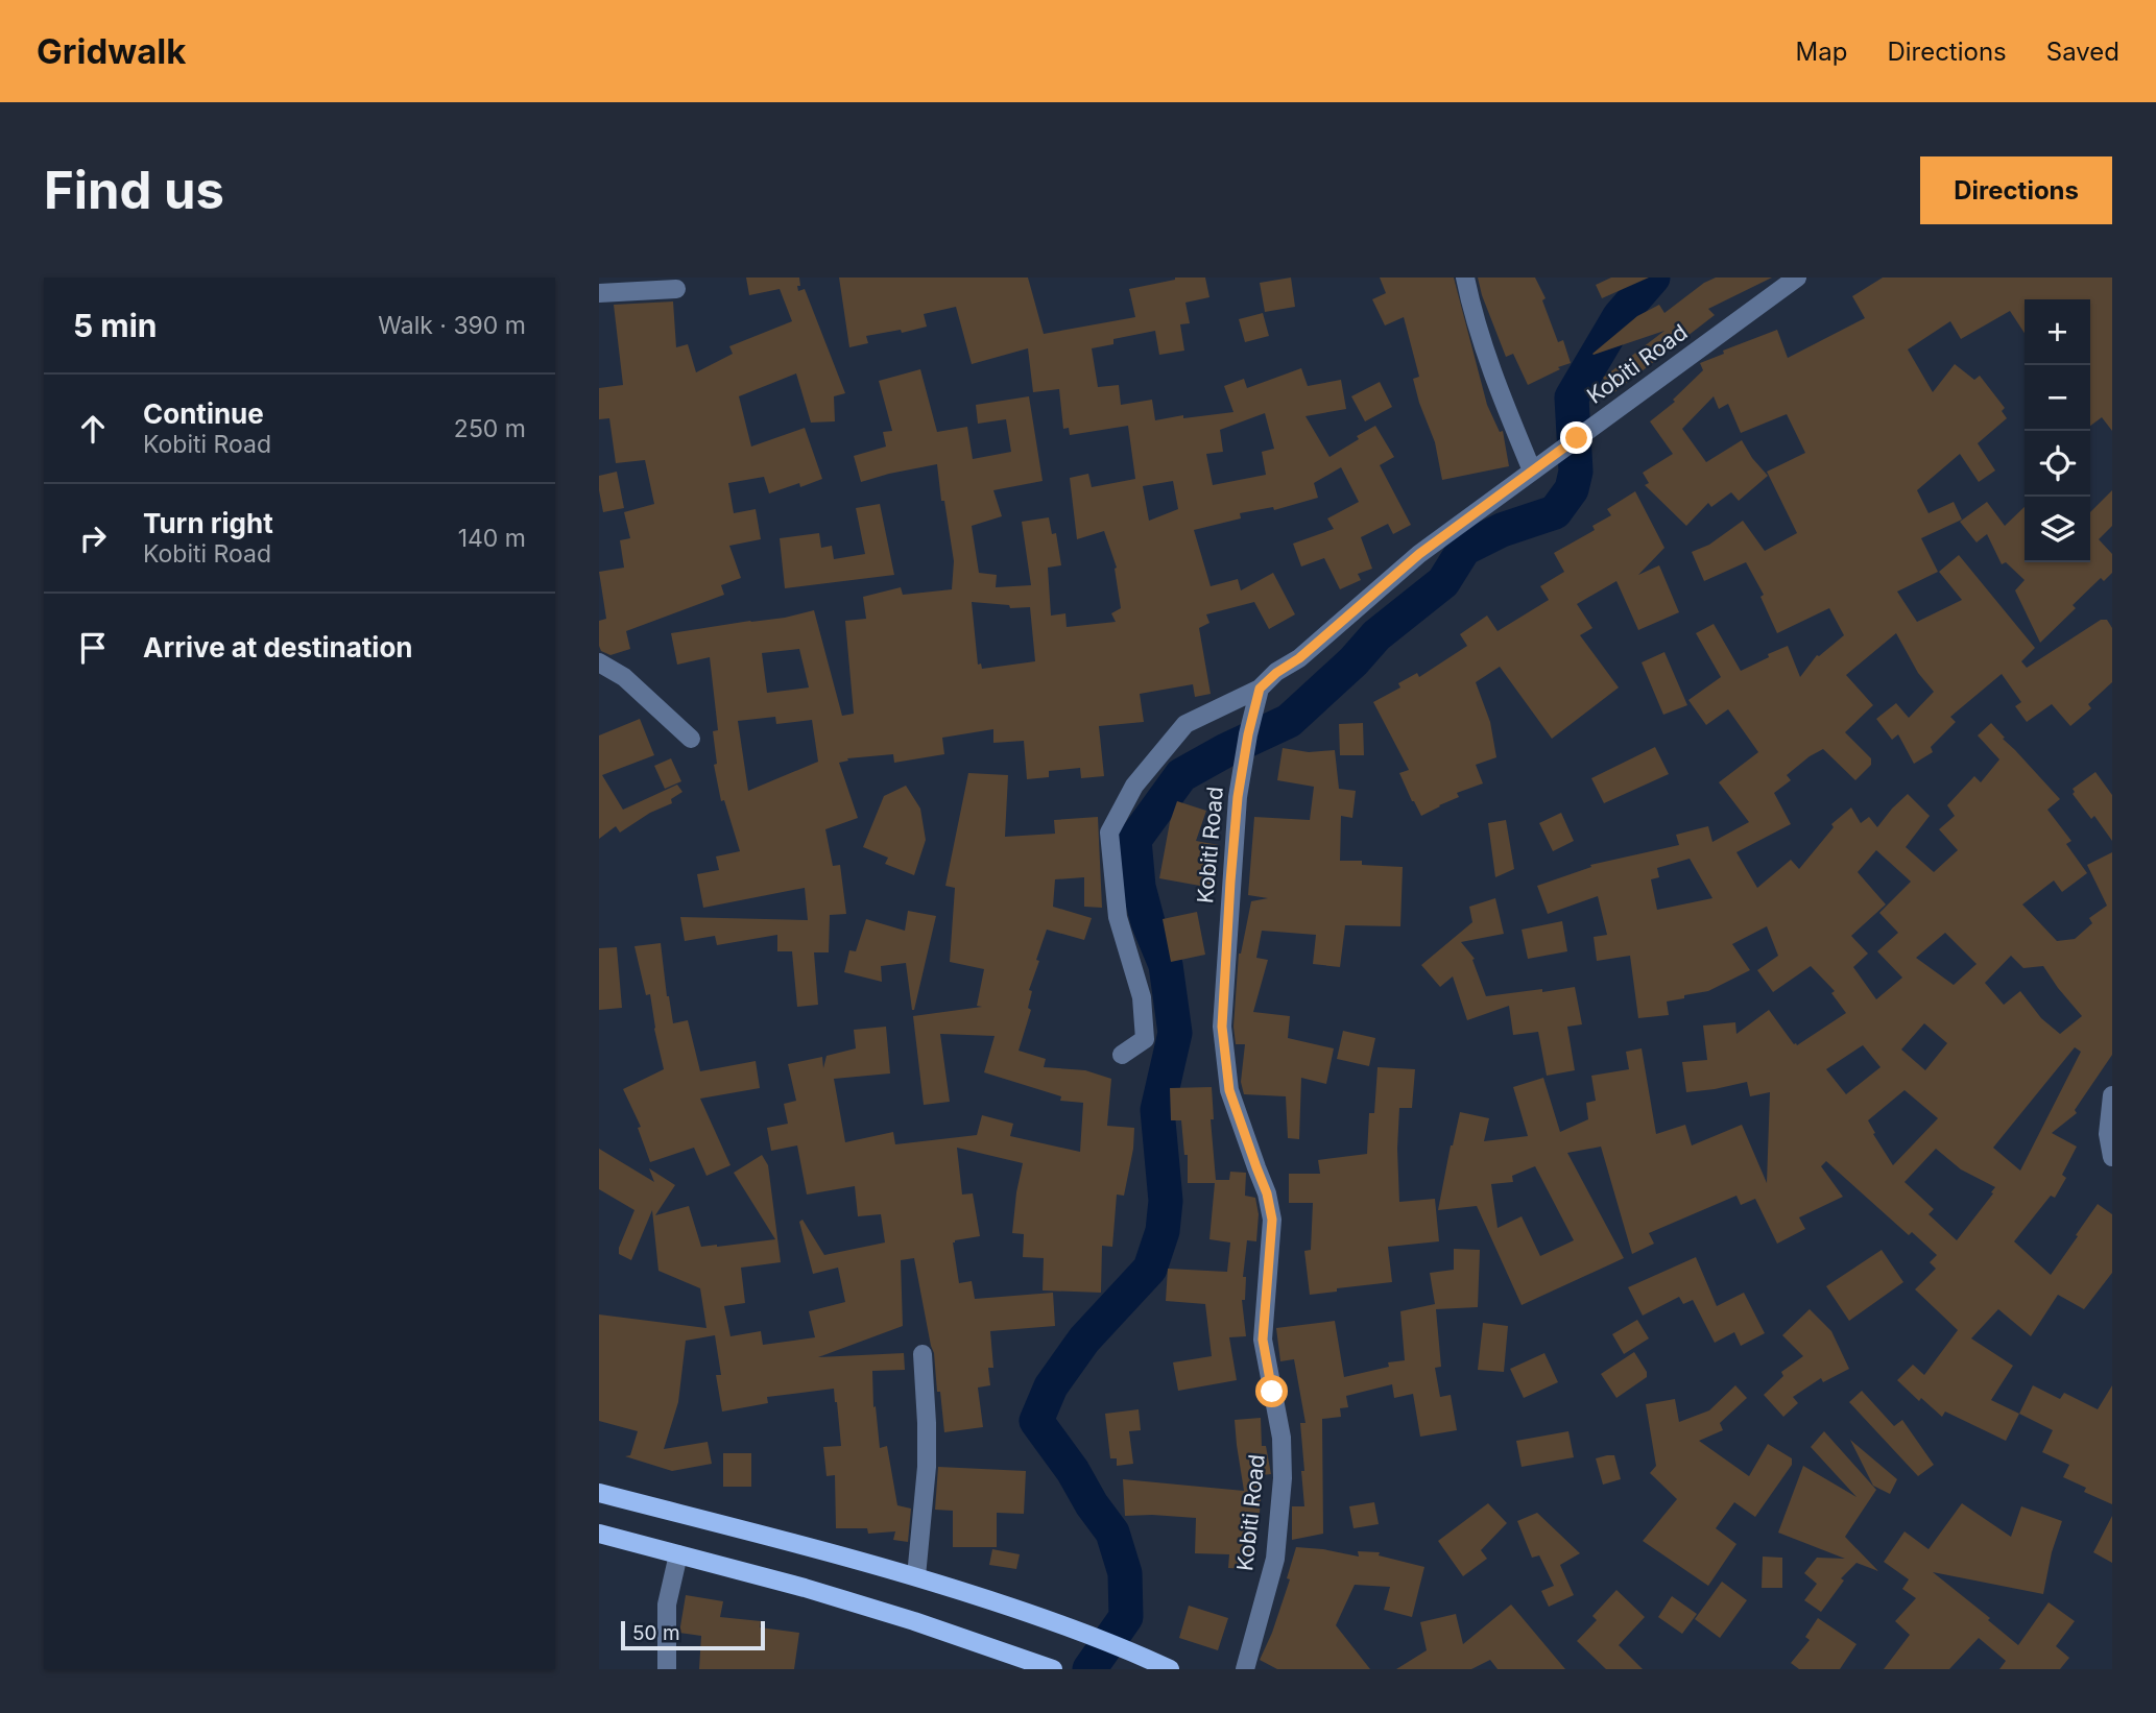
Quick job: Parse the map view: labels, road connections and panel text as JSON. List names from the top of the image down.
{
  "streets": {
    "street": ["Kobiti Road"]
  },
  "scale_bar": "50 m",
  "page": {
    "header": "Gridwalk",
    "nav": ["Map", "Directions", "Saved"],
    "buttons": "Directions",
    "title": "Find us",
    "heading": ["5 min", "Walk · 390 m"],
    "map_buttons": ["+", "−"],
    "list": [
      ["Continue", "Kobiti Road", "250 m"],
      ["Turn right", "Kobiti Road", "140 m"],
      "Arrive at destination"
    ],
    "scale": "50 m"
  }
}
